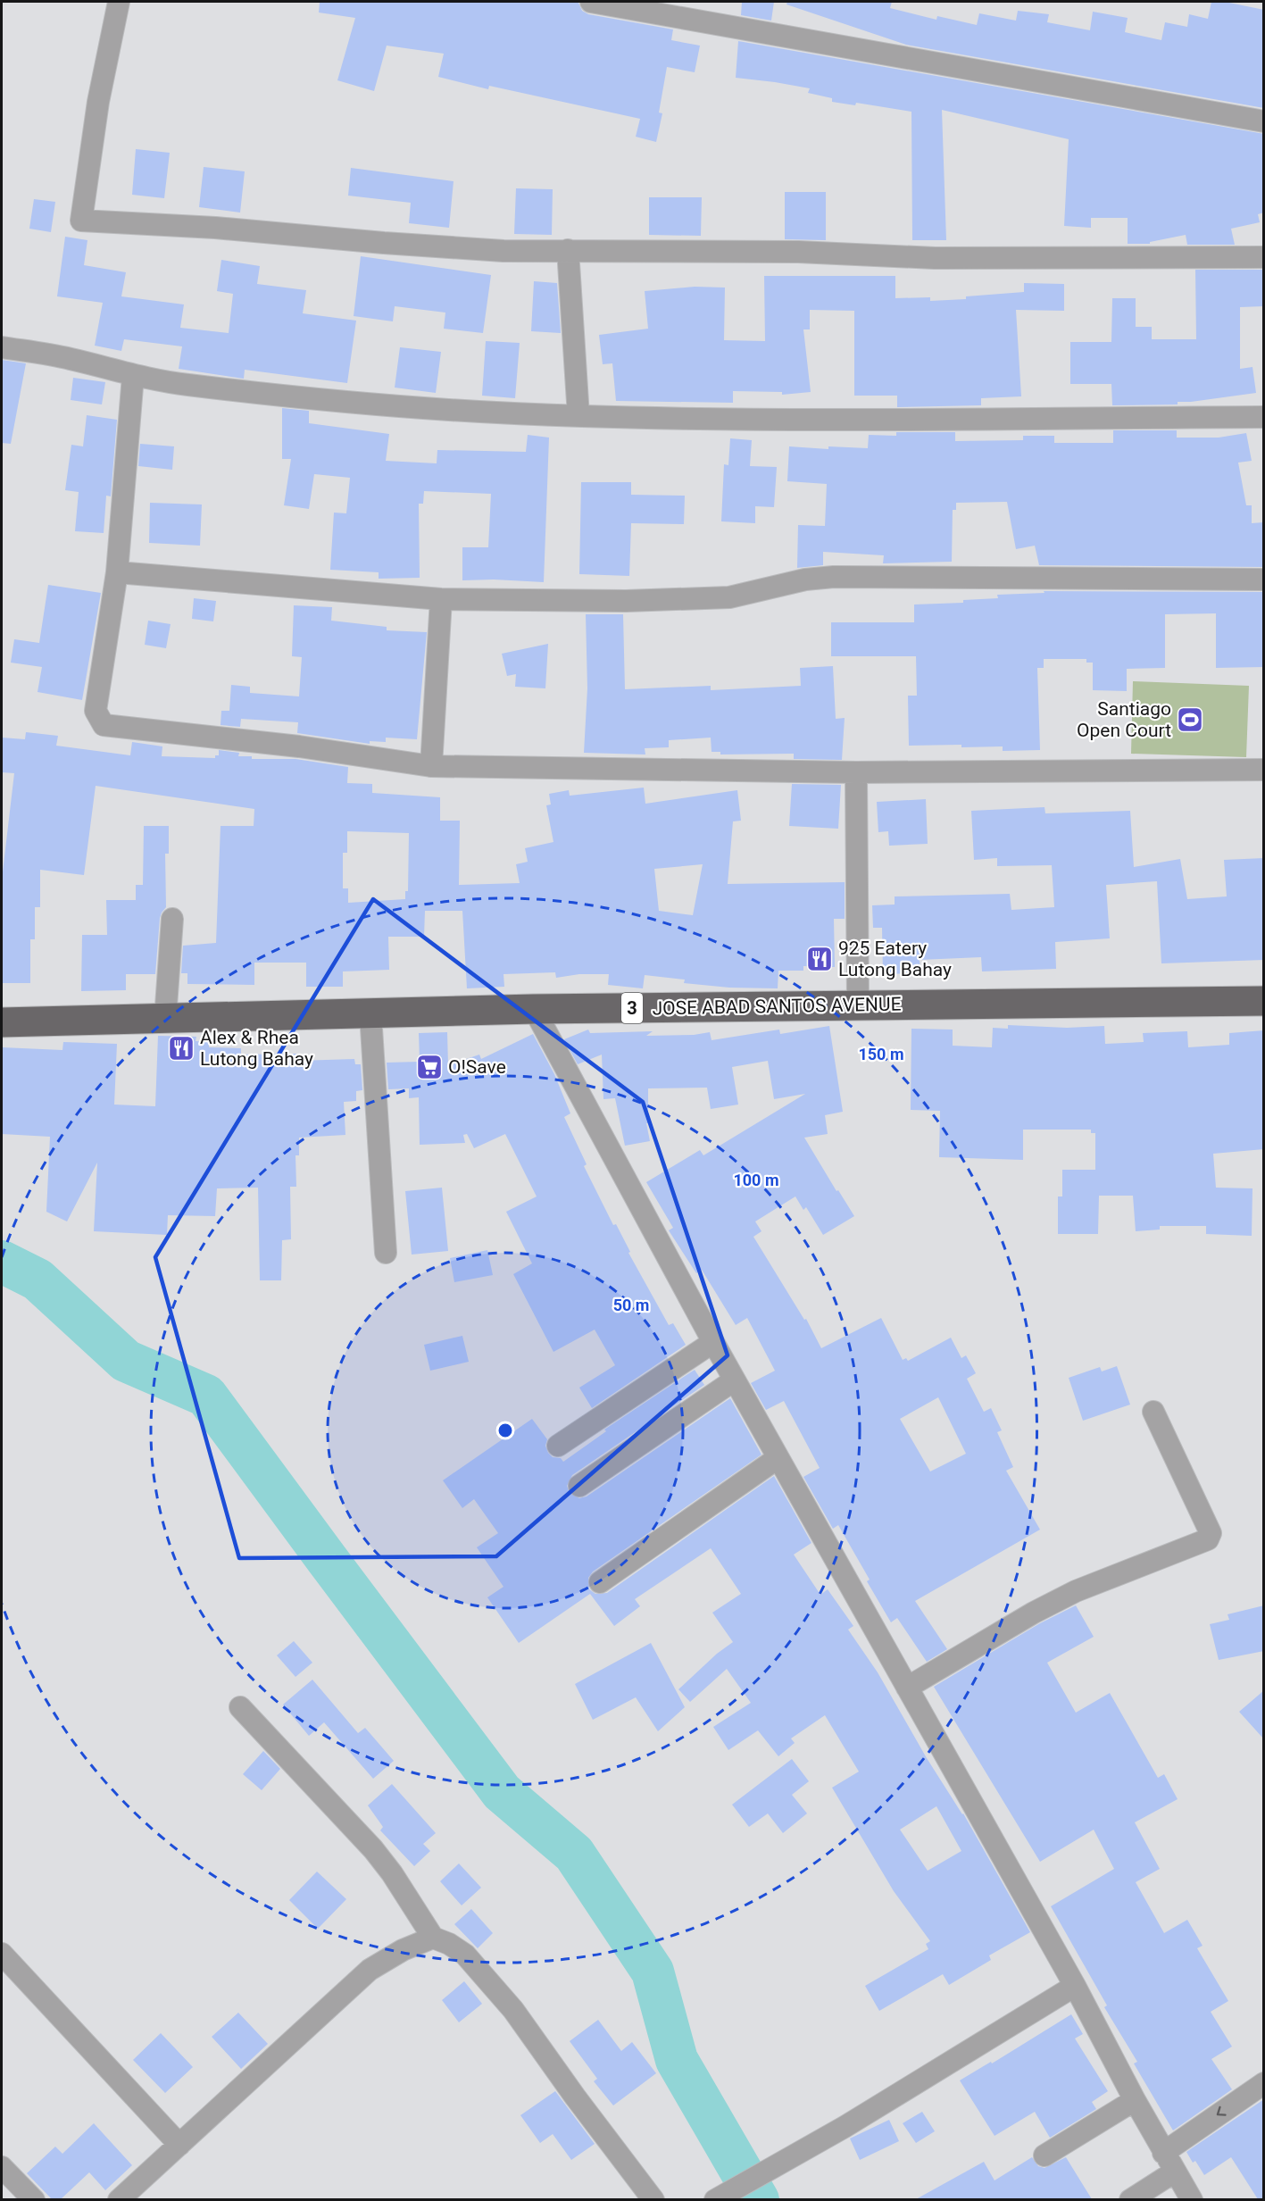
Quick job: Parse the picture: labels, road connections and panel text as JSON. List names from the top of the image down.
{
  "streets": {
    "highway": ["JOSE ABAD SANTOS AVENUE", "3"]
  },
  "places": {
    "sports": ["Santiago Open Court"],
    "restaurant": ["925 Eatery Lutong Bahay", "Alex & Rhea Lutong Bahay"],
    "supermarket": ["O!Save"]
  },
  "rings": ["150 m", "100 m", "50 m"]
}
